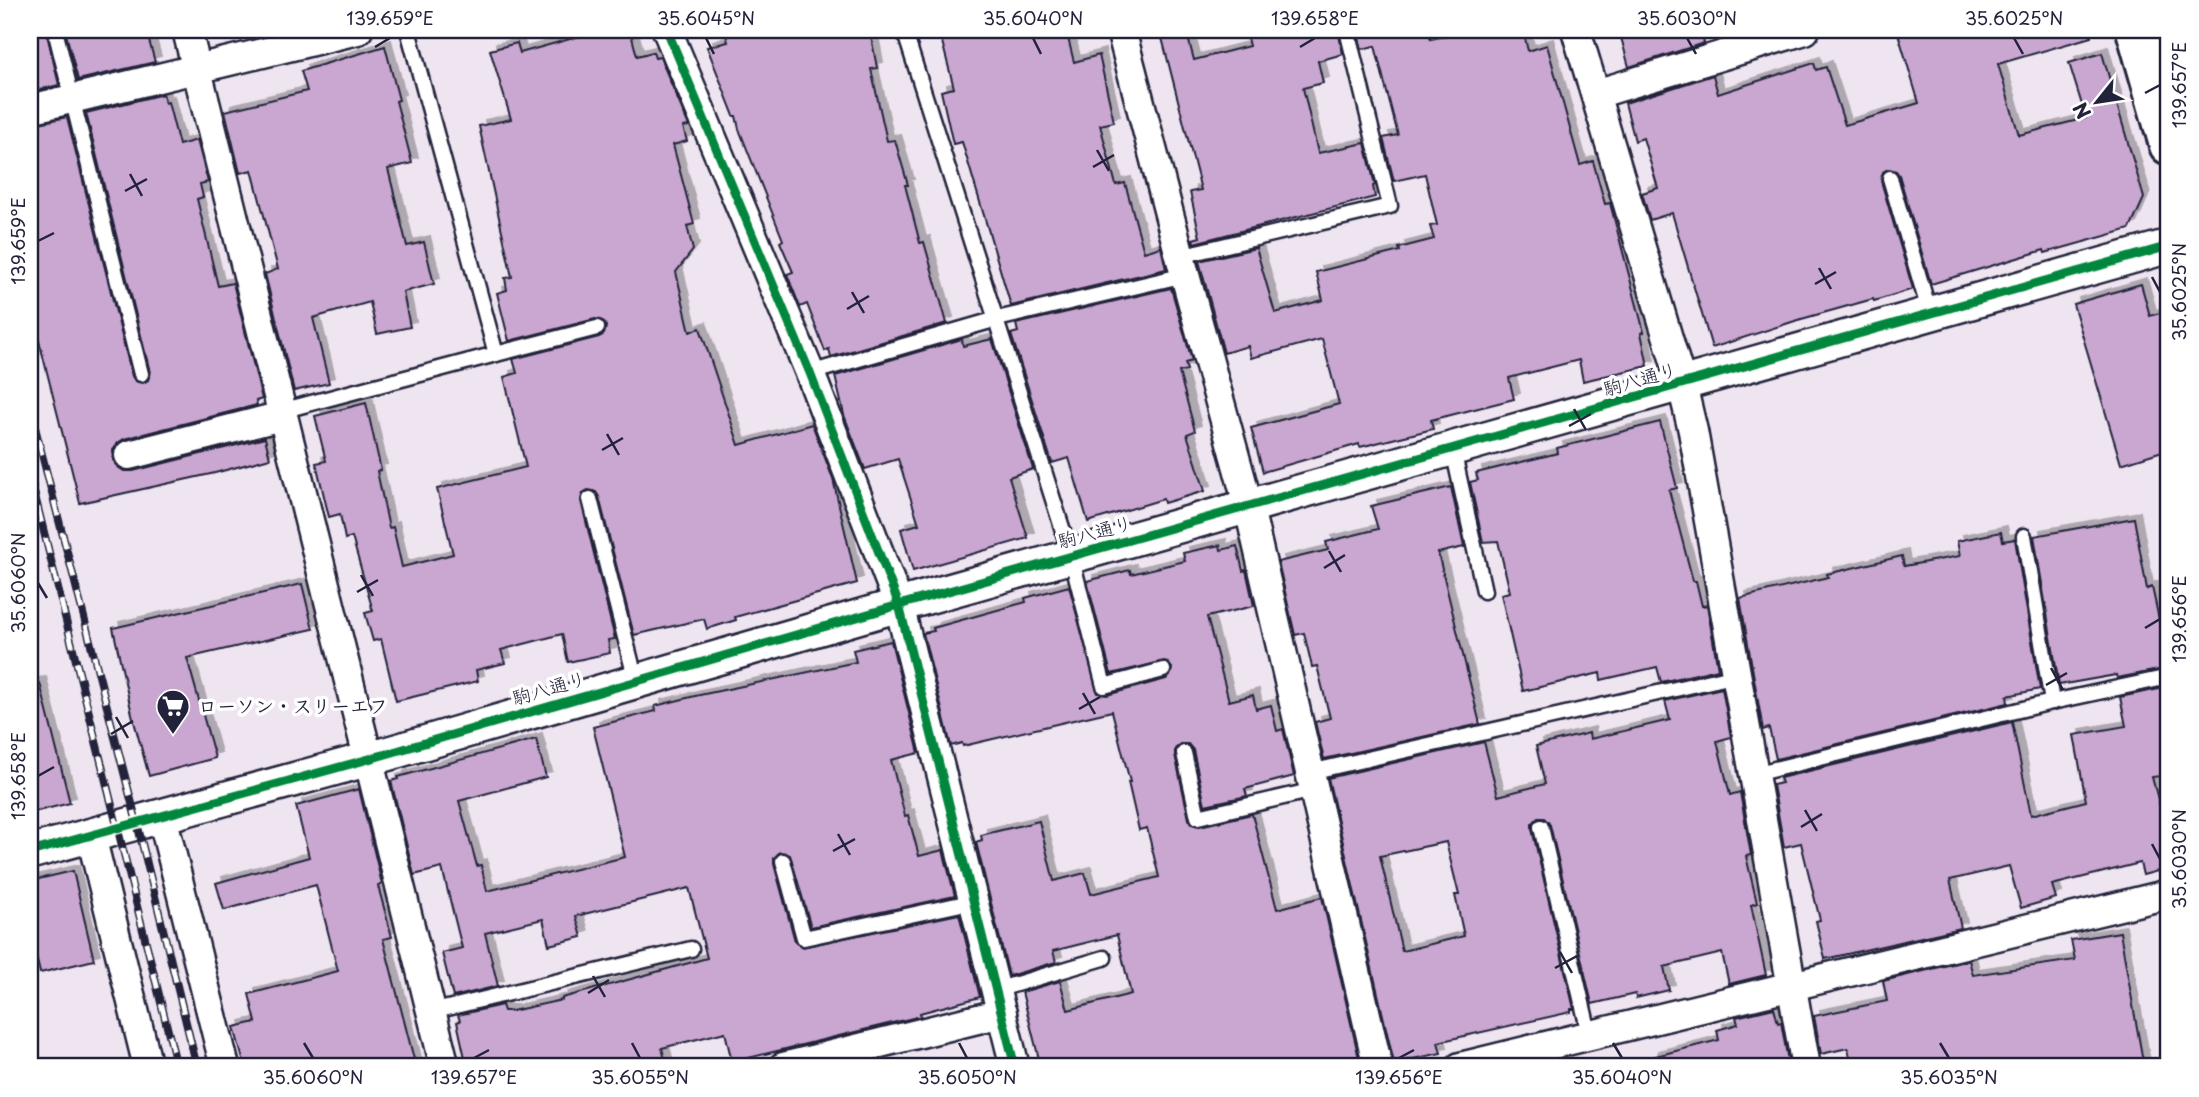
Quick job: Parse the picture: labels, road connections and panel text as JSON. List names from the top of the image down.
{
  "streets": {
    "street": ["駒八通り"]
  },
  "places": {
    "supermarket": ["ローソン・スリーエフ"]
  },
  "north": "bottom left",
  "coordinates": [
    "139.659°E",
    "35.6045°N",
    "35.6040°N",
    "139.658°E",
    "35.6030°N",
    "35.6025°N",
    "139.657°E",
    "35.6060°N",
    "139.656°E",
    "35.6055°N",
    "35.6050°N",
    "35.6035°N"
  ]
}
